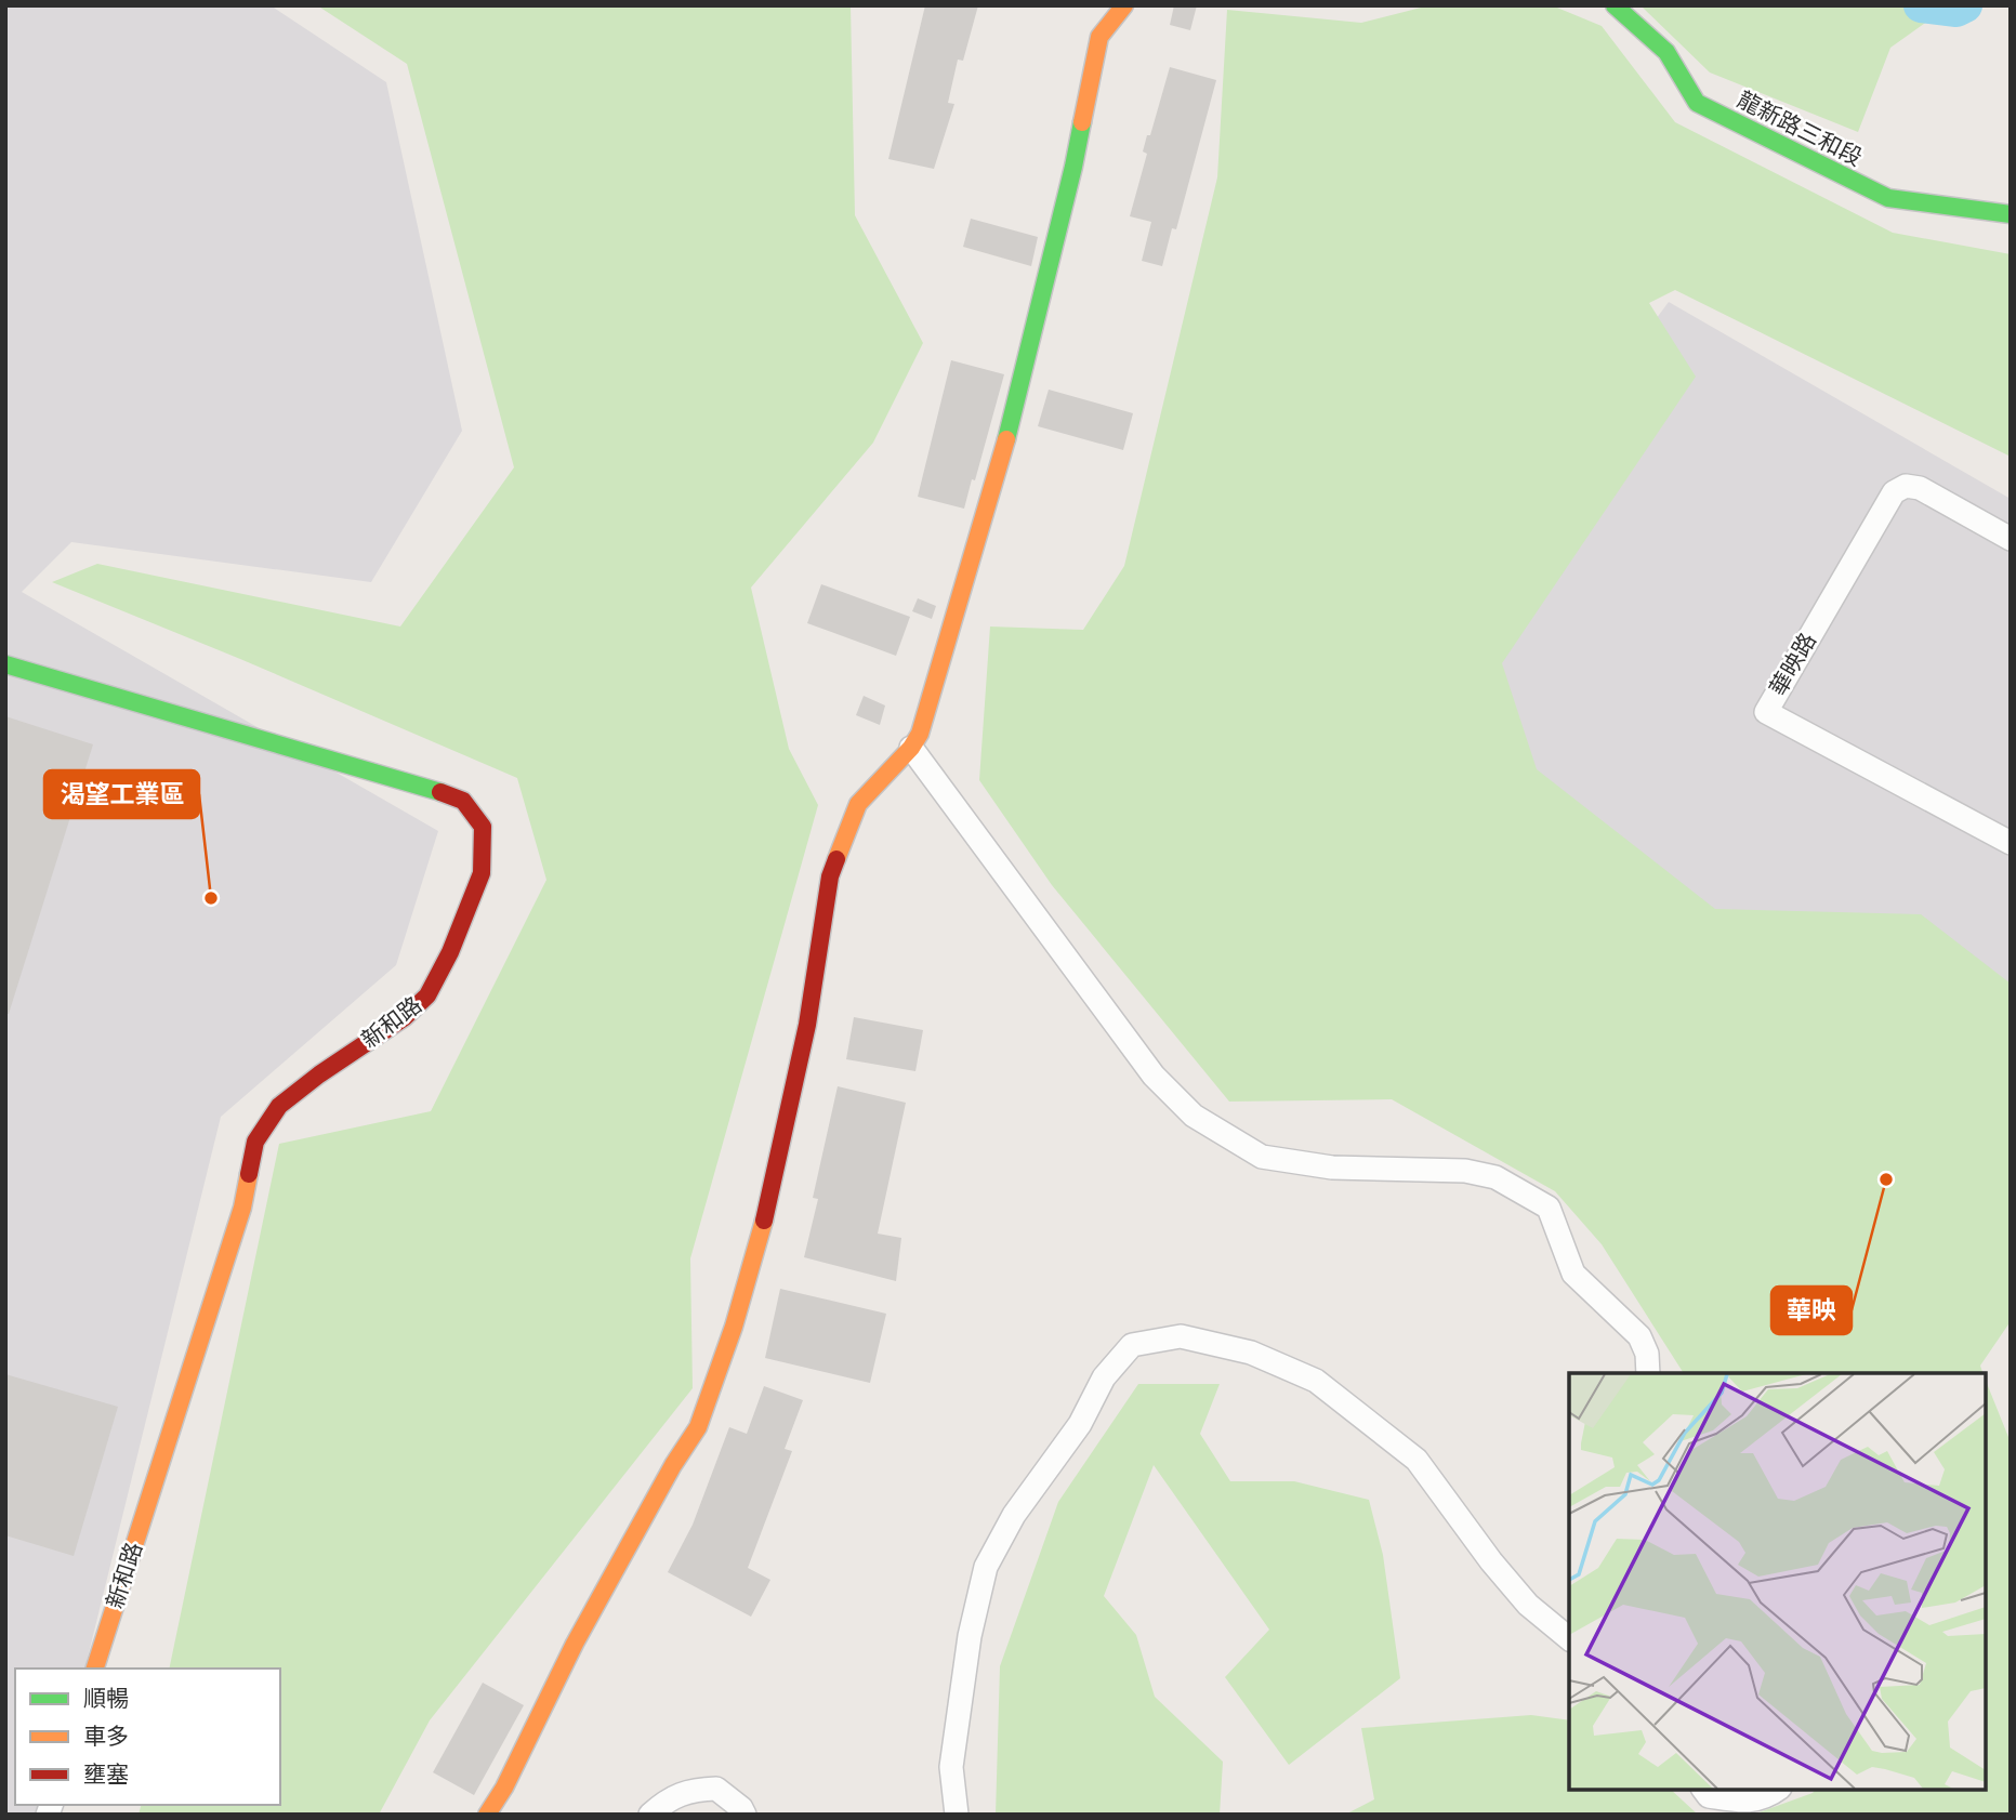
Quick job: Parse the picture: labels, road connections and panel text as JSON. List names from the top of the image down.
{
  "streets": {
    "street": ["龍新路三和段", "華映路", "新和路"]
  },
  "places": ["渴望工業區", "華映"],
  "legend": ["順暢", "車多", "壅塞"]
}
